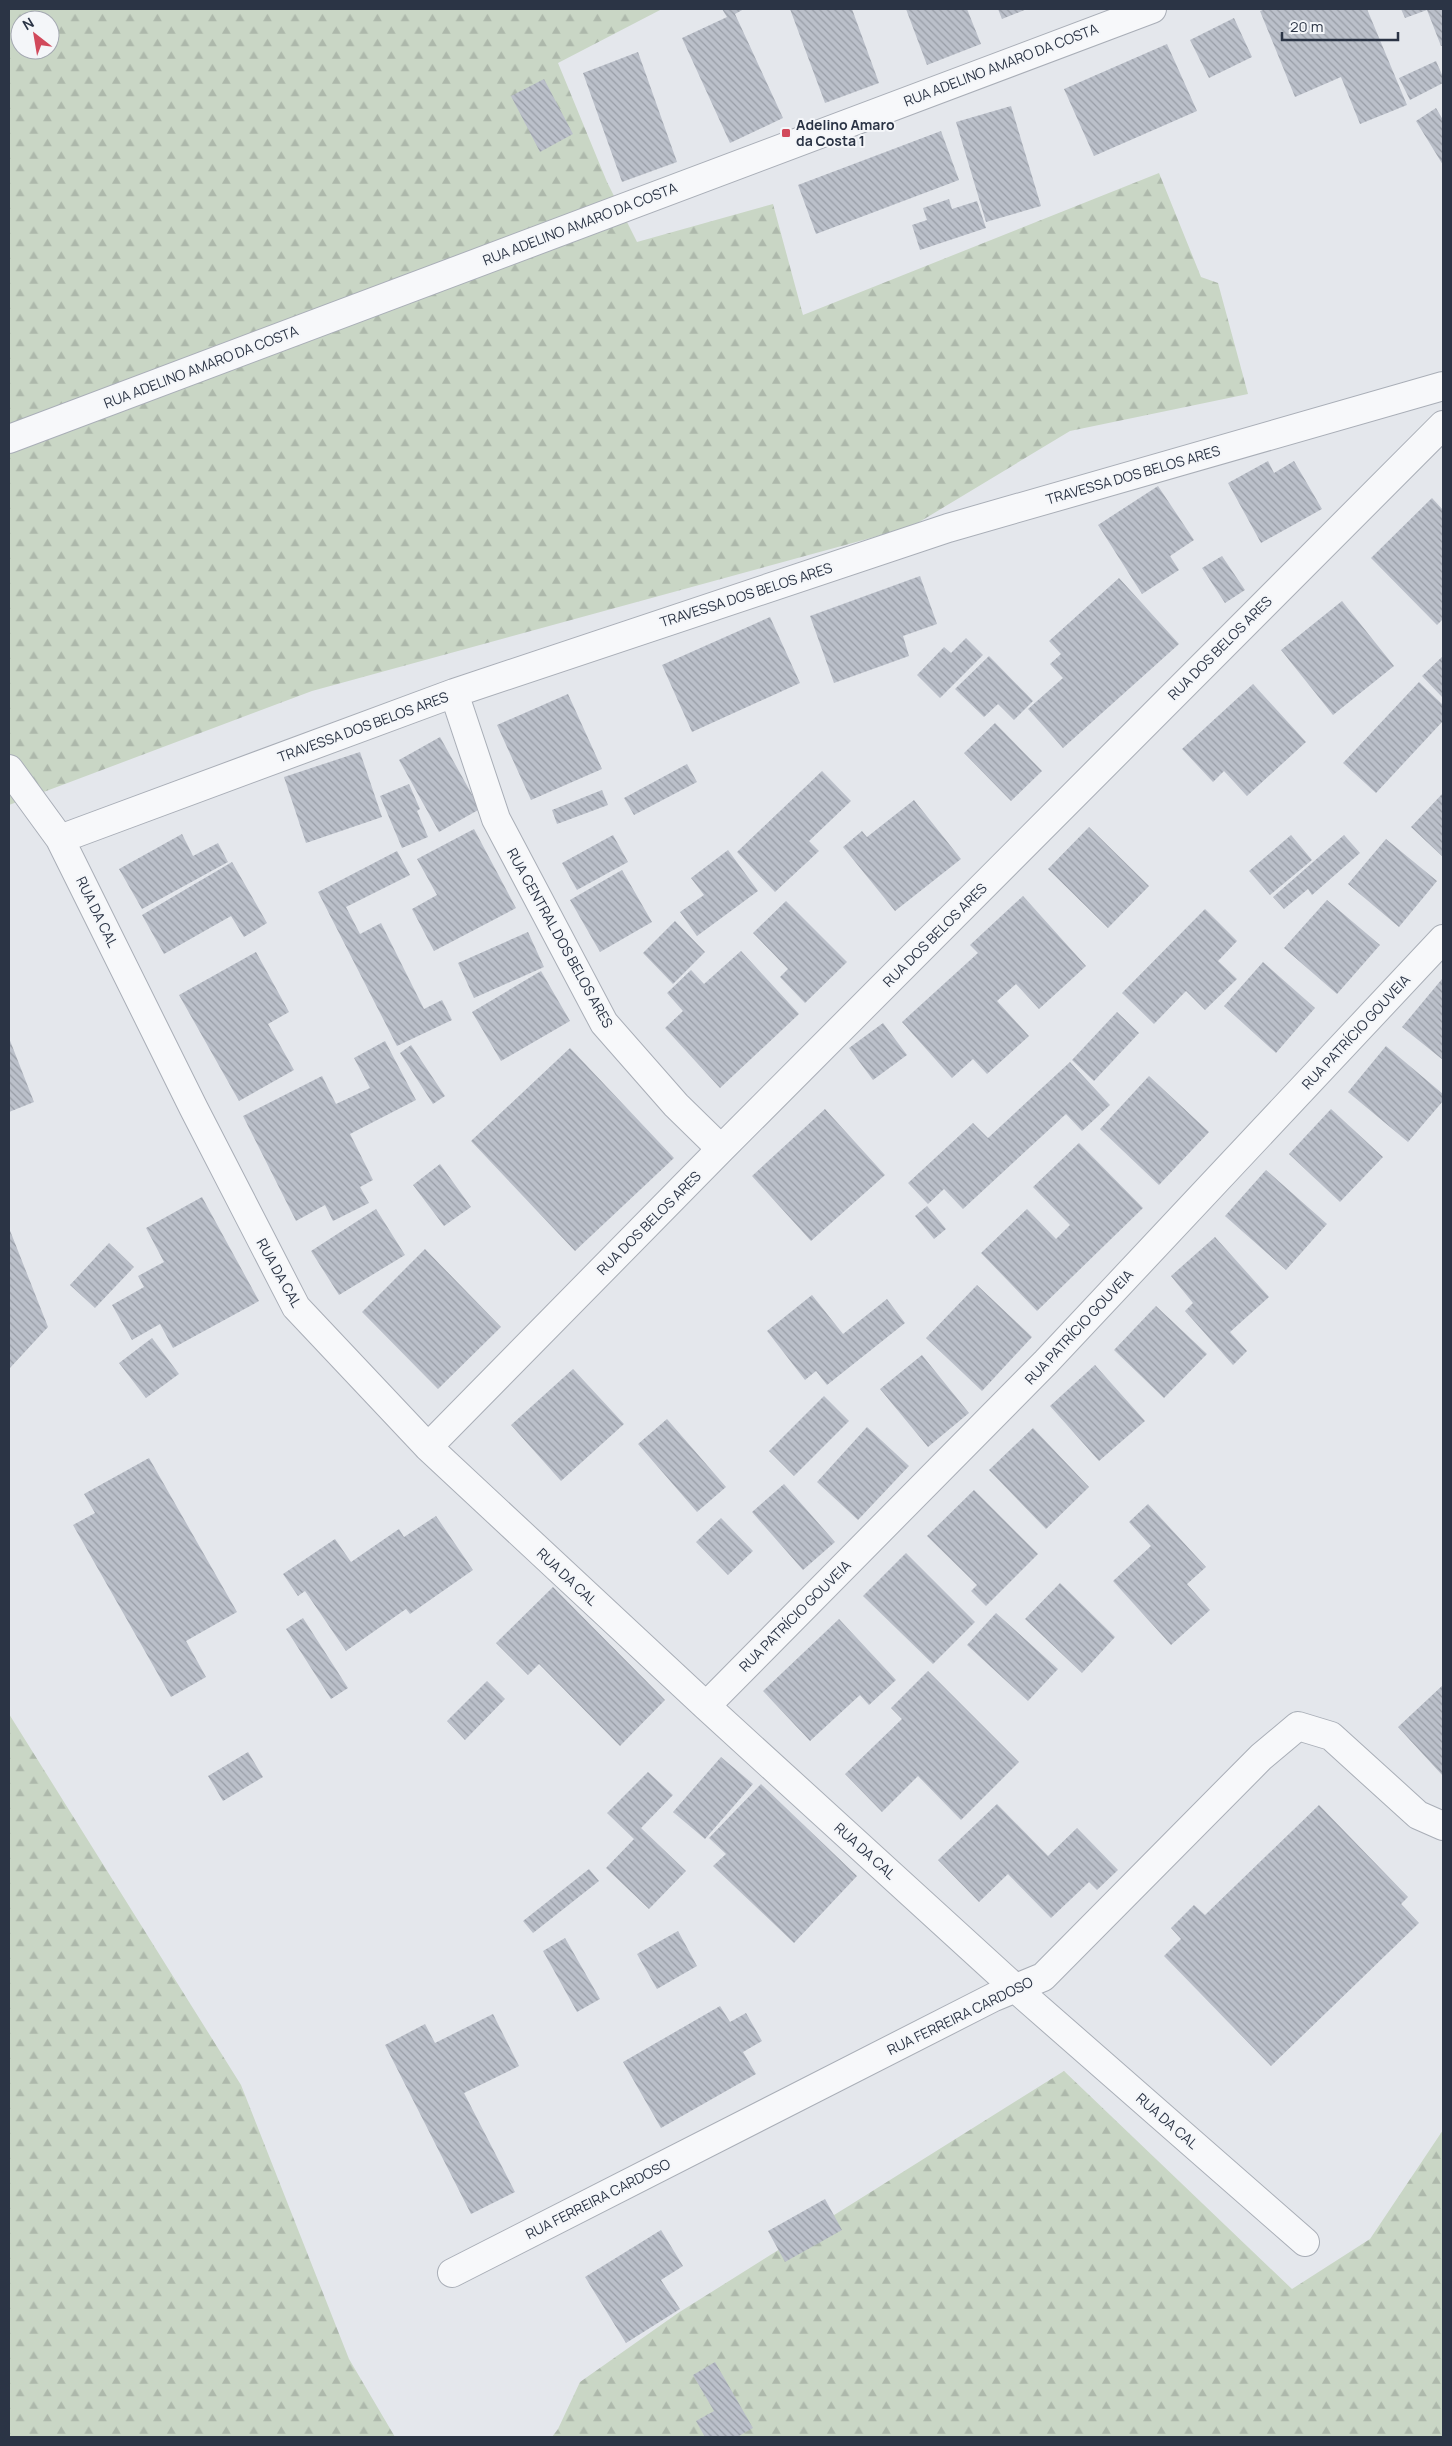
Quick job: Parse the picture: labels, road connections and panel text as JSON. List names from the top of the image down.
{
  "streets": {
    "street": [
      "RUA ADELINO AMARO DA COSTA",
      "TRAVESSA DOS BELOS ARES",
      "RUA DOS BELOS ARES",
      "RUA DA CAL",
      "RUA CENTRAL DOS BELOS ARES",
      "RUA PATRÍCIO GOUVEIA",
      "RUA FERREIRA CARDOSO"
    ]
  },
  "crossings": [
    ["TRAVESSA DOS BELOS ARES", "RUA DA CAL"],
    ["TRAVESSA DOS BELOS ARES", "RUA CENTRAL DOS BELOS ARES"],
    ["RUA DOS BELOS ARES", "RUA DA CAL"],
    ["RUA DOS BELOS ARES", "RUA CENTRAL DOS BELOS ARES"],
    ["RUA DA CAL", "RUA PATRÍCIO GOUVEIA"],
    ["RUA DA CAL", "RUA FERREIRA CARDOSO"]
  ],
  "places": {
    "transit": ["Adelino Amaro da Costa 1"]
  },
  "scale_bar": "20 m",
  "north": "top left"
}
